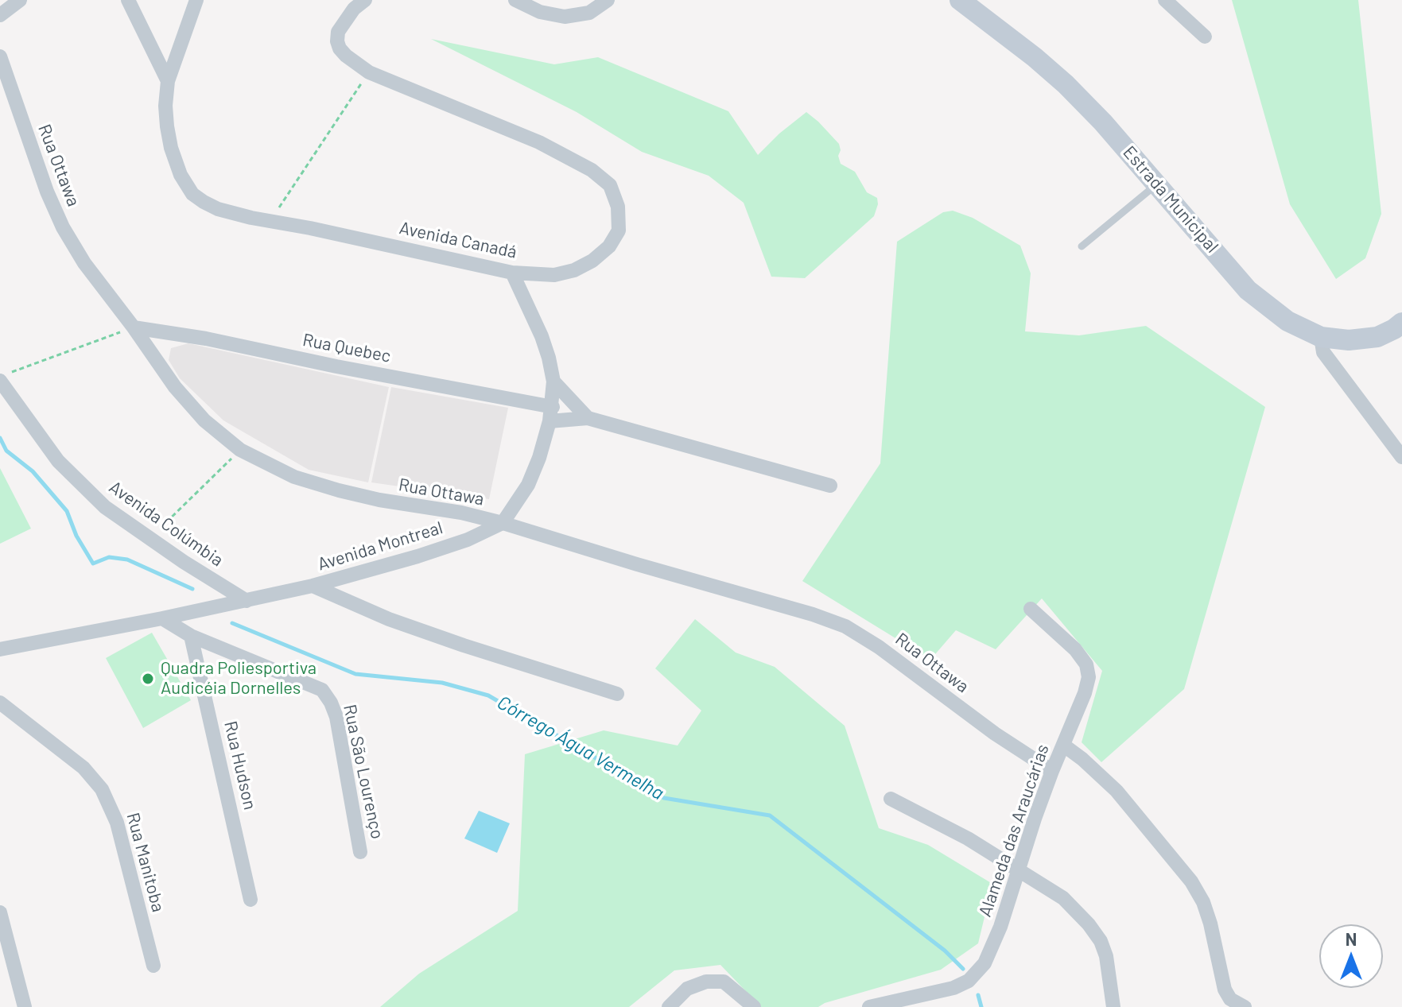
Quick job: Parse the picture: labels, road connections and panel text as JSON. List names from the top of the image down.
{
  "streets": {
    "main road": ["Estrada Municipal"],
    "street": [
      "Rua Ottawa",
      "Avenida Canadá",
      "Rua Quebec",
      "Avenida Colúmbia",
      "Avenida Montreal",
      "Rua Hudson",
      "Rua São Lourenço",
      "Alameda das Araucárias",
      "Rua Manitoba"
    ]
  },
  "crossings": [
    ["Rua Ottawa", "Rua Quebec"],
    ["Rua Ottawa", "Avenida Montreal"],
    ["Rua Ottawa", "Alameda das Araucárias"],
    ["Avenida Colúmbia", "Avenida Montreal"],
    ["Rua Hudson", "Rua São Lourenço"]
  ],
  "water": ["Córrego Água Vermelha"],
  "places": ["Quadra Poliesportiva Audicéia Dornelles"],
  "north": "top"
}
